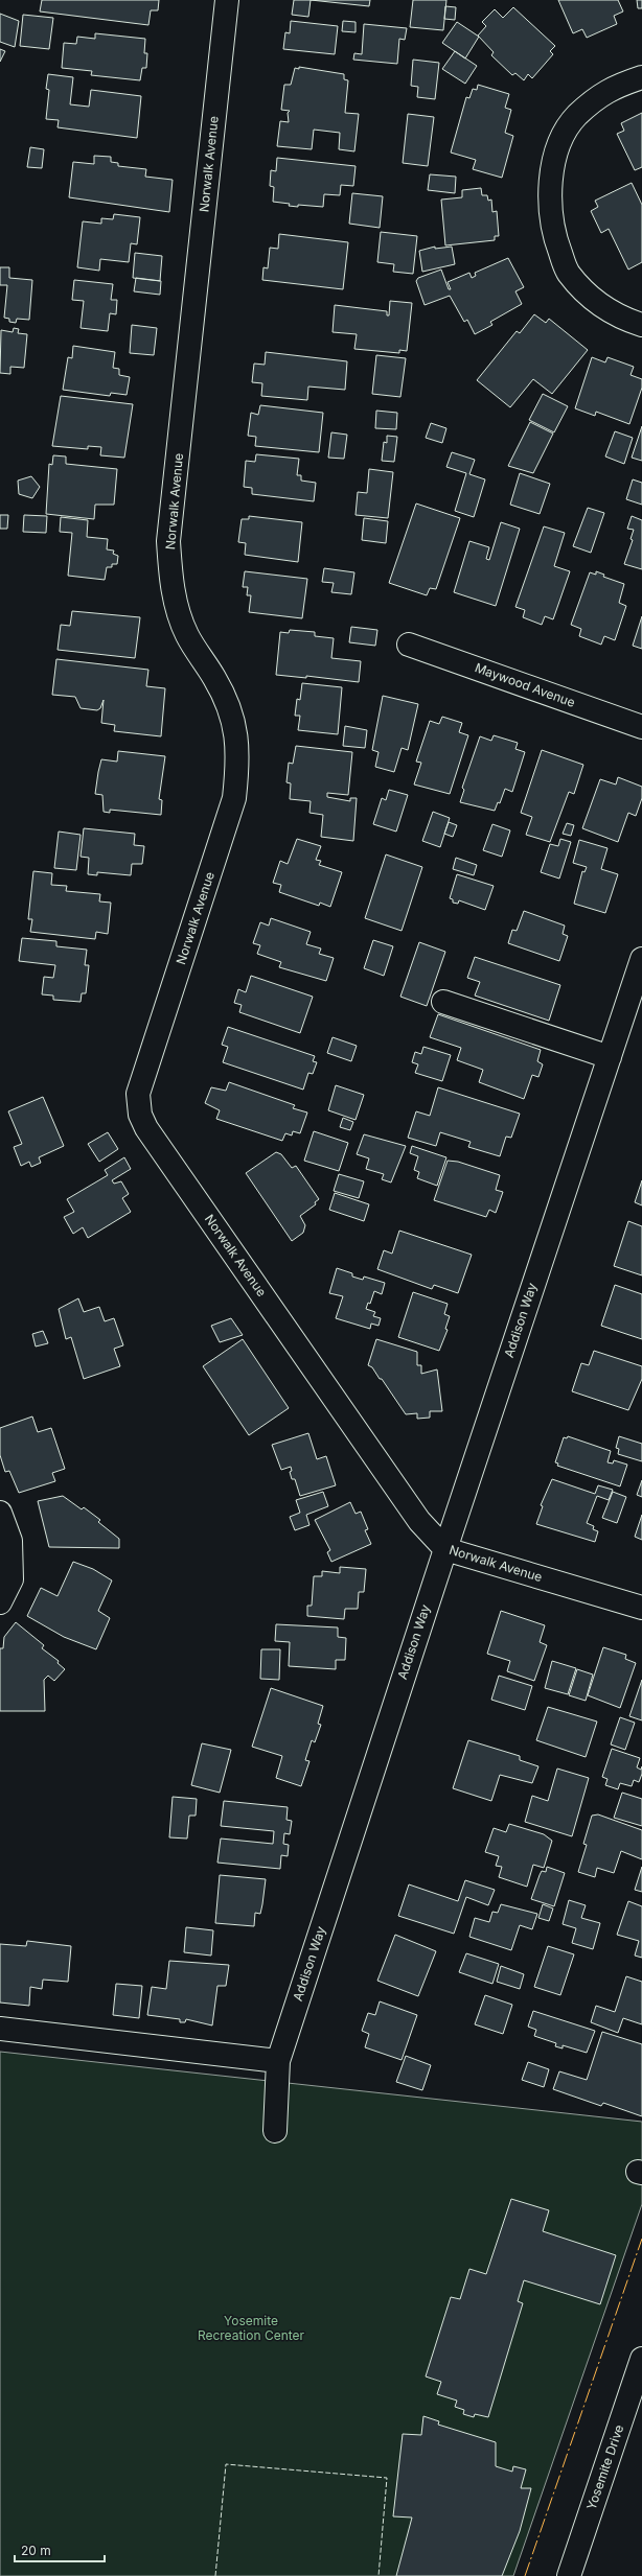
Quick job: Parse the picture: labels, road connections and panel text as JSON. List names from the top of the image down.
{
  "streets": {
    "street": [
      "Norwalk Avenue",
      "Maywood Avenue",
      "Addison Way",
      "Yosemite Drive"
    ]
  },
  "crossings": [
    ["Norwalk Avenue", "Addison Way"]
  ],
  "parks": ["Yosemite Recreation Center"],
  "scale_bar": "20 m"
}
